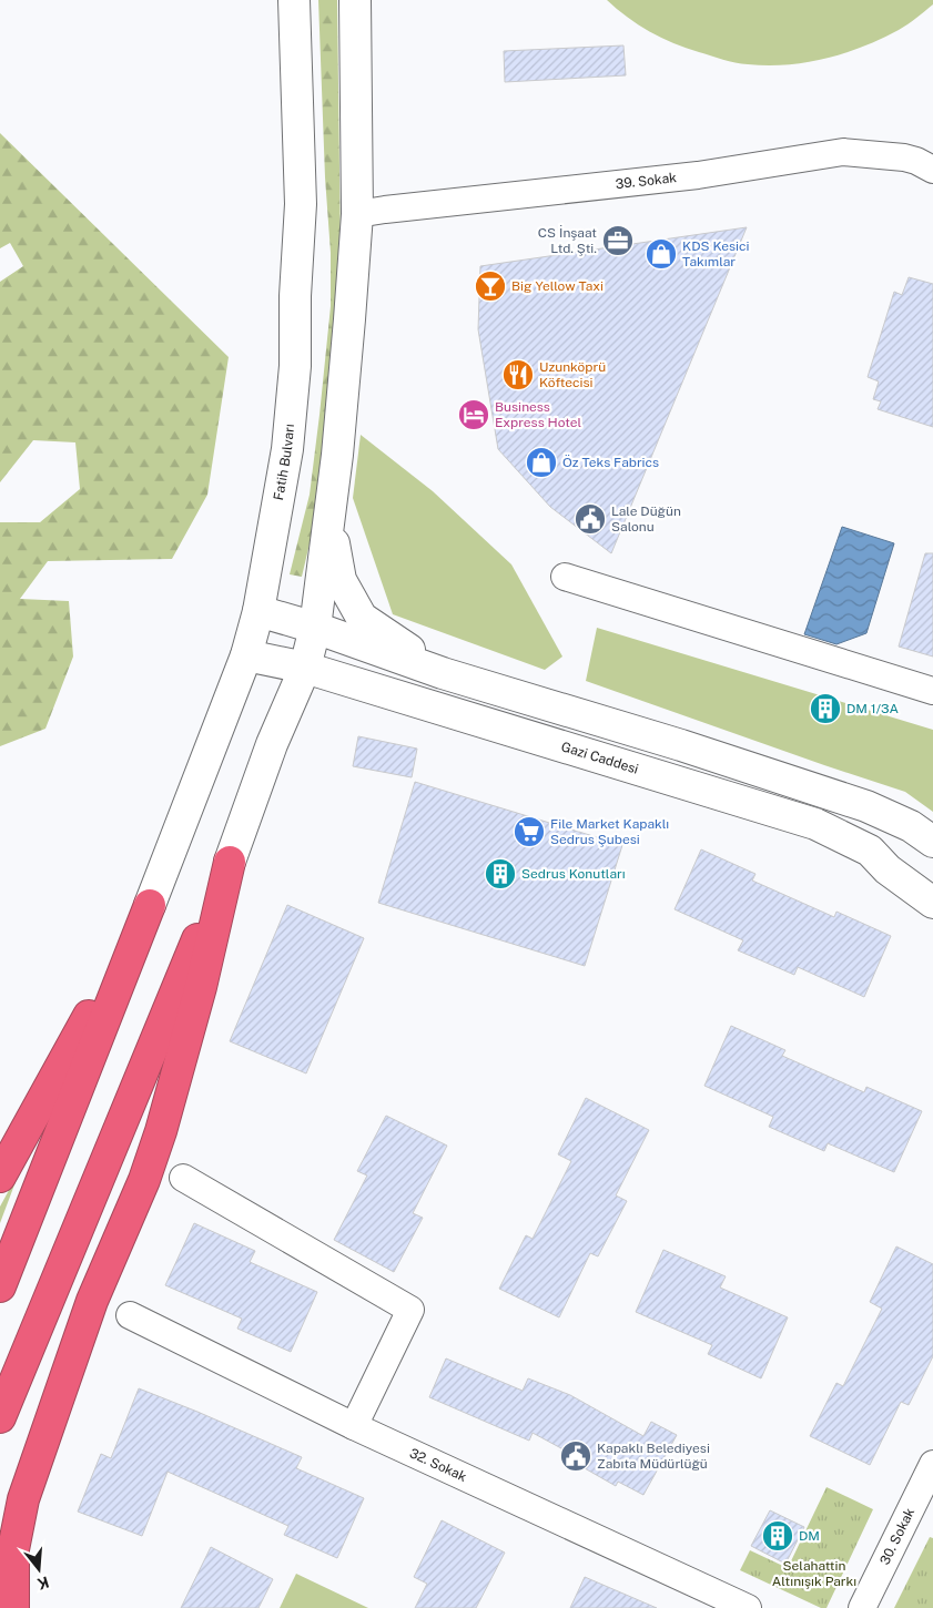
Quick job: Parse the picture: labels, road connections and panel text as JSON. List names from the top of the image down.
{
  "streets": {
    "main road": ["Fatih Bulvarı", "Gazi Caddesi"],
    "street": ["39. Sokak", "32. Sokak", "30. Sokak"]
  },
  "crossings": [
    ["Fatih Bulvarı", "Gazi Caddesi"]
  ],
  "parks": ["Selahattin Altınışık Parkı"],
  "places": {
    "office": ["CS İnşaat Ltd. Şti."],
    "shop": ["KDS Kesici Takımlar", "Öz Teks Fabrics"],
    "bar": ["Big Yellow Taxi"],
    "restaurant": ["Uzunköprü Köftecisi"],
    "hotel": ["Business Express Hotel"],
    "public building": ["Lale Düğün Salonu", "Kapaklı Belediyesi Zabıta Müdürlüğü"],
    "building": ["DM 1/3A", "Sedrus Konutları", "DM"],
    "supermarket": ["File Market Kapaklı Sedrus Şubesi"]
  },
  "north": "bottom"
}
